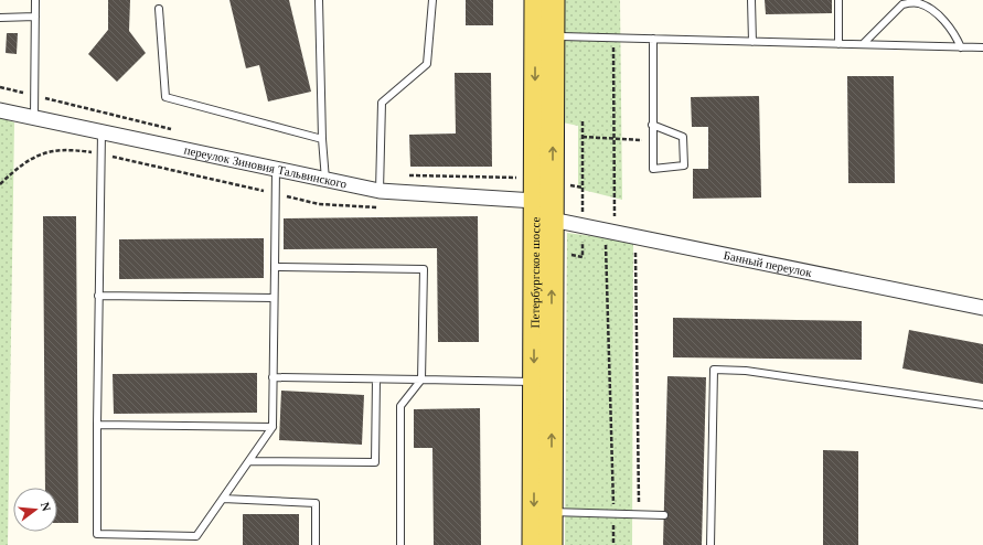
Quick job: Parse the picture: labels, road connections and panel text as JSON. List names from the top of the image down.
{
  "streets": {
    "main road": ["Петербургское шоссе"],
    "street": ["переулок Зиновия Тальвинского", "Банный переулок"]
  },
  "crossings": [
    ["переулок Зиновия Тальвинского", "Петербургское шоссе"],
    ["Банный переулок", "Петербургское шоссе"]
  ],
  "north": "right"
}
